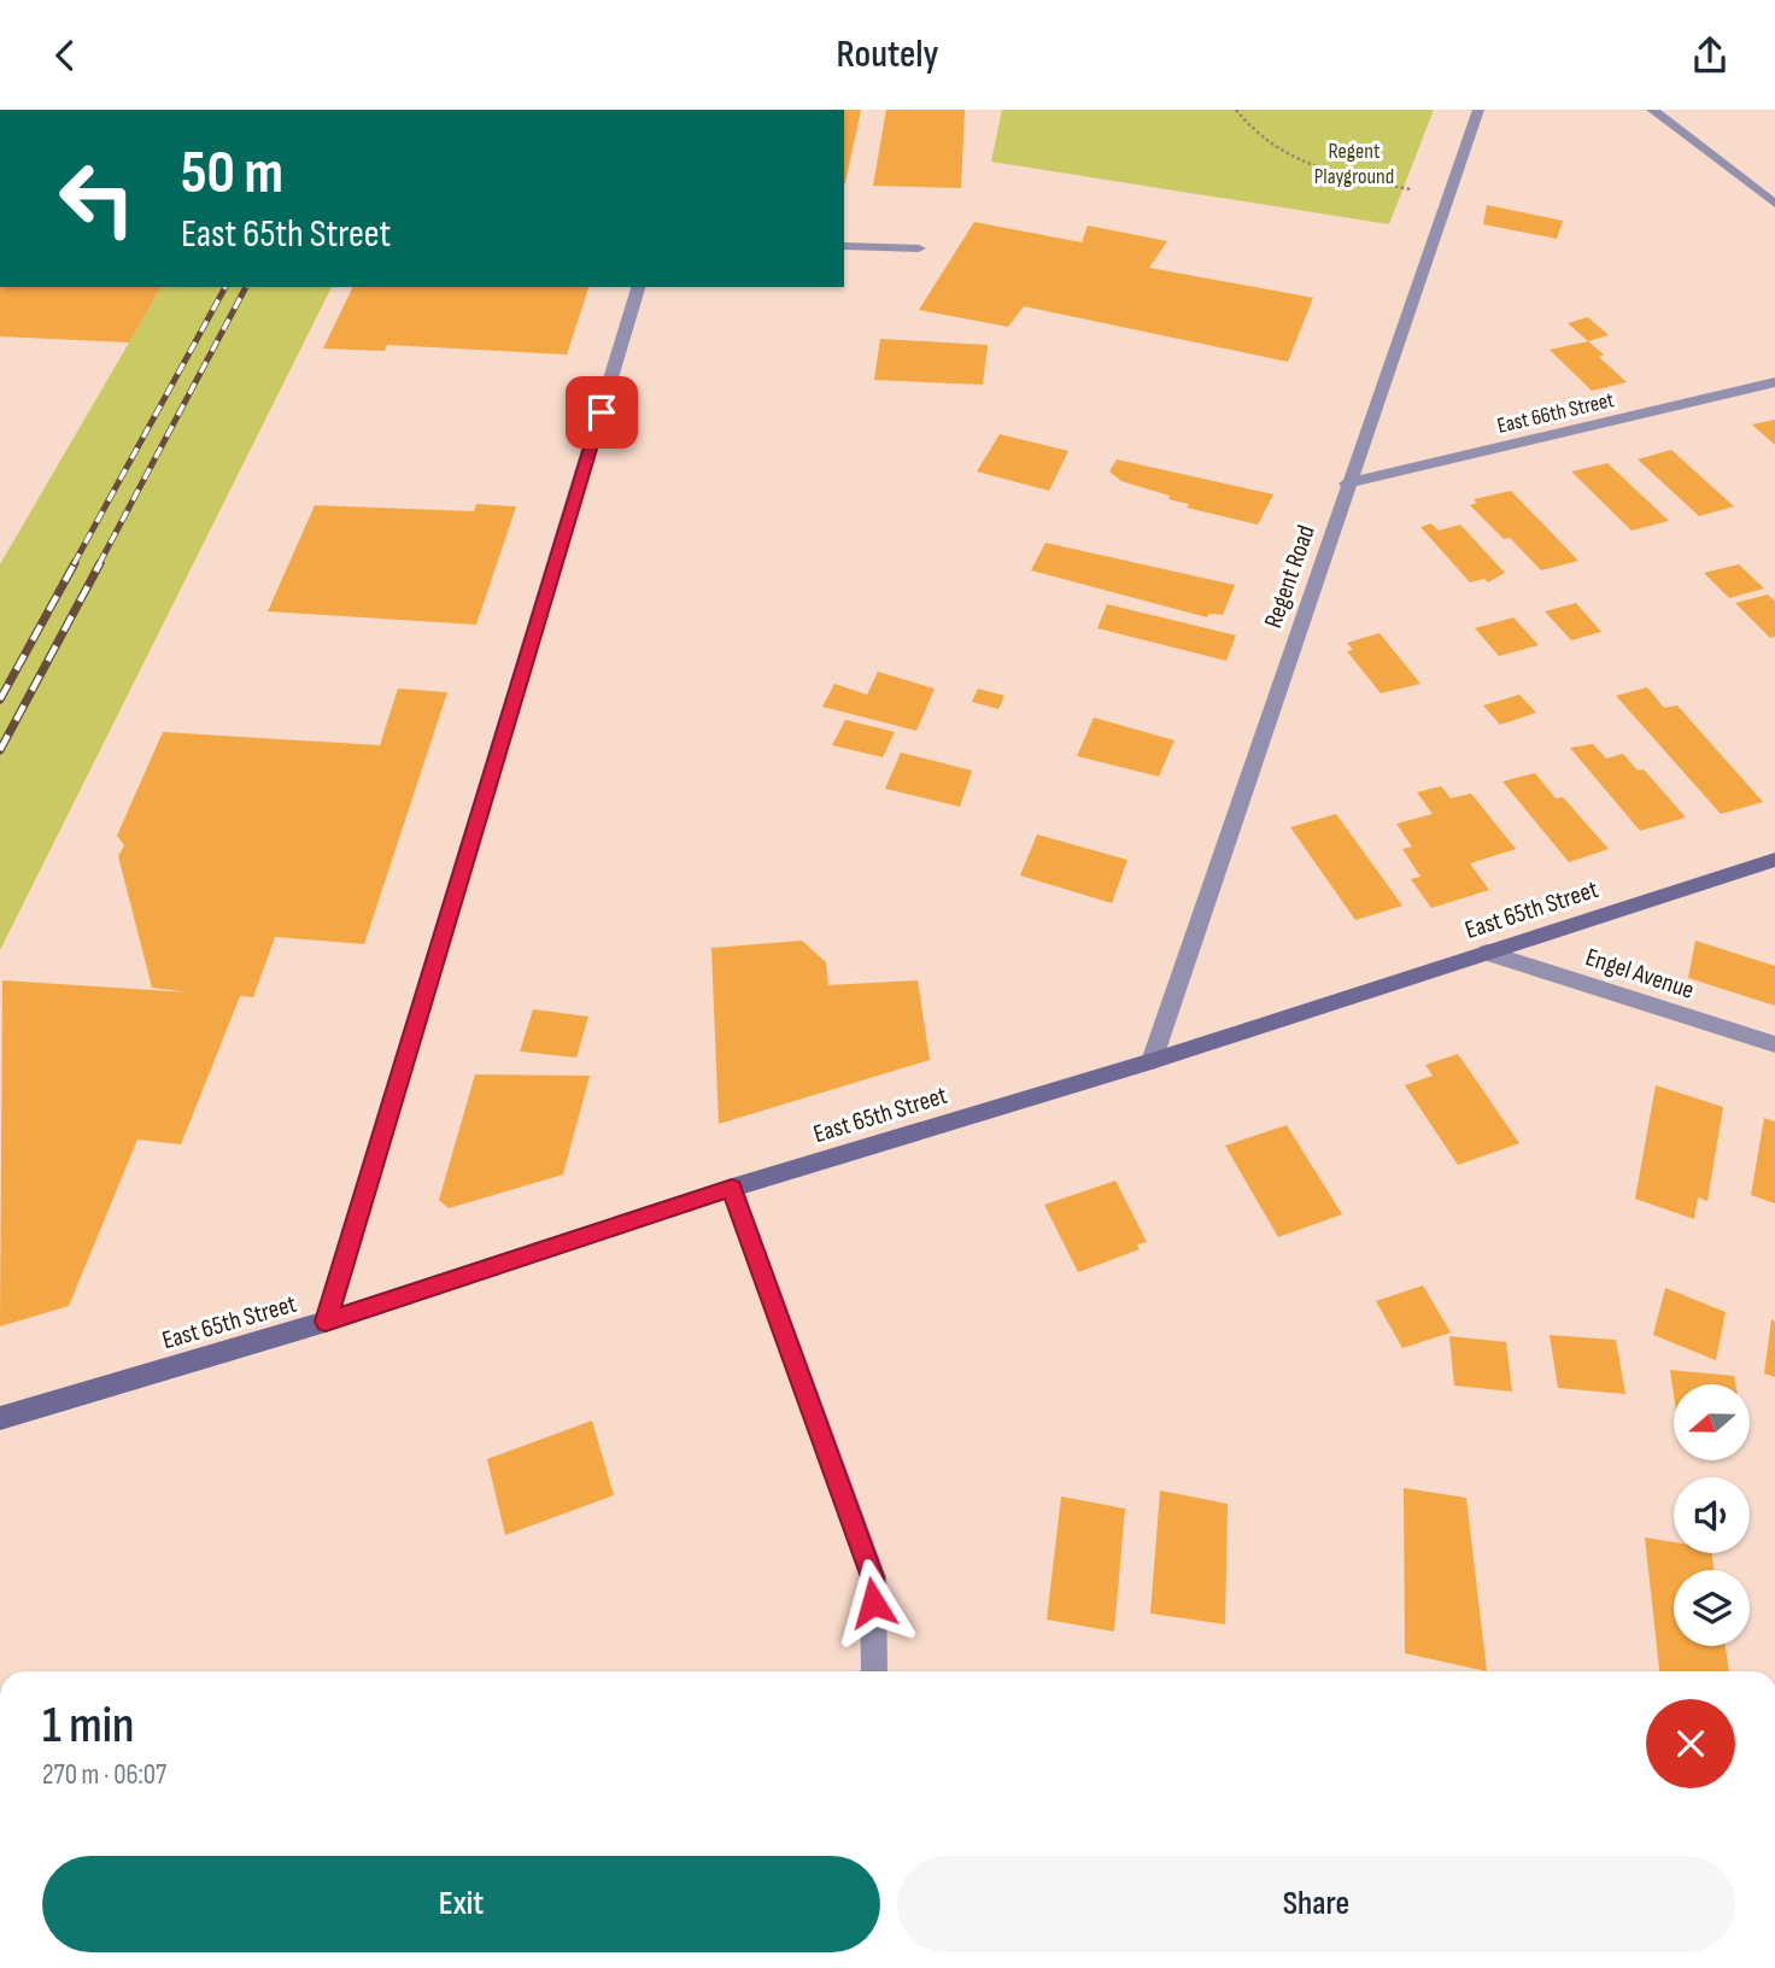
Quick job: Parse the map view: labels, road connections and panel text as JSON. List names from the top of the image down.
{
  "streets": {
    "street": [
      "East 66th Street",
      "Regent Road",
      "East 65th Street",
      "Engel Avenue"
    ]
  },
  "crossings": [
    ["East 66th Street", "Regent Road"],
    ["Regent Road", "East 65th Street"],
    ["East 65th Street", "Engel Avenue"]
  ],
  "parks": ["Regent Playground"],
  "north": "left",
  "page": {
    "header": "Routely",
    "turn": ["50 m", "East 65th Street"],
    "heading": ["1 min", "270 m · 06:07"],
    "buttons": ["Exit", "Share"]
  }
}
